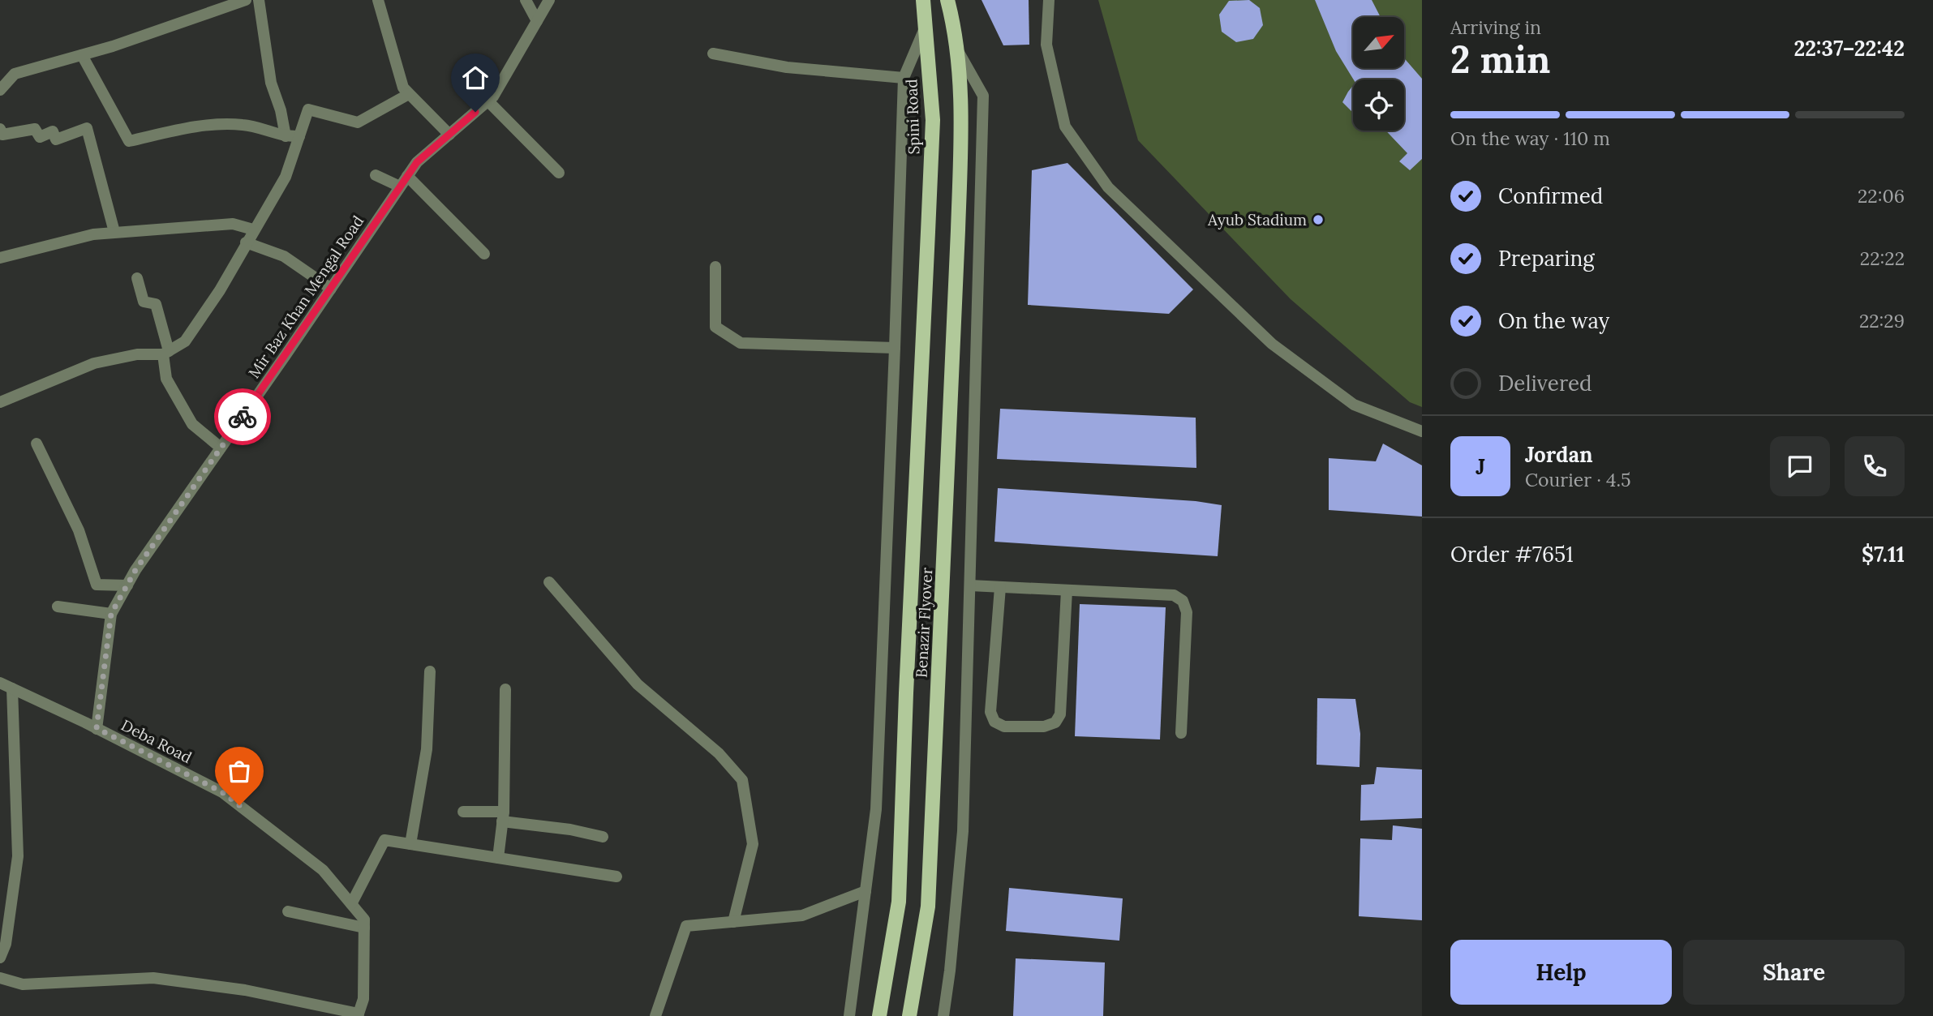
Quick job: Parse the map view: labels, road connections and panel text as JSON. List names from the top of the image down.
{
  "streets": {
    "main road": ["Spini Road", "Benazir Flyover"],
    "street": ["Mir Baz Khan Mengal Road", "Deba Road"]
  },
  "crossings": [
    ["Spini Road", "Benazir Flyover"],
    ["Mir Baz Khan Mengal Road", "Deba Road"]
  ],
  "places": ["Ayub Stadium"],
  "north": "top right",
  "page": {
    "heading": ["2 min", "Arriving in", "22:37–22:42"],
    "panel": [
      "Jordan",
      "Courier · 4.5",
      "Order #7651",
      "$7.11"
    ],
    "bar": "On the way · 110 m",
    "list": [
      ["Confirmed", "22:06"],
      ["Preparing", "22:22"],
      ["On the way", "22:29"],
      "Delivered"
    ],
    "round": "J",
    "buttons": ["Help", "Share"]
  }
}
